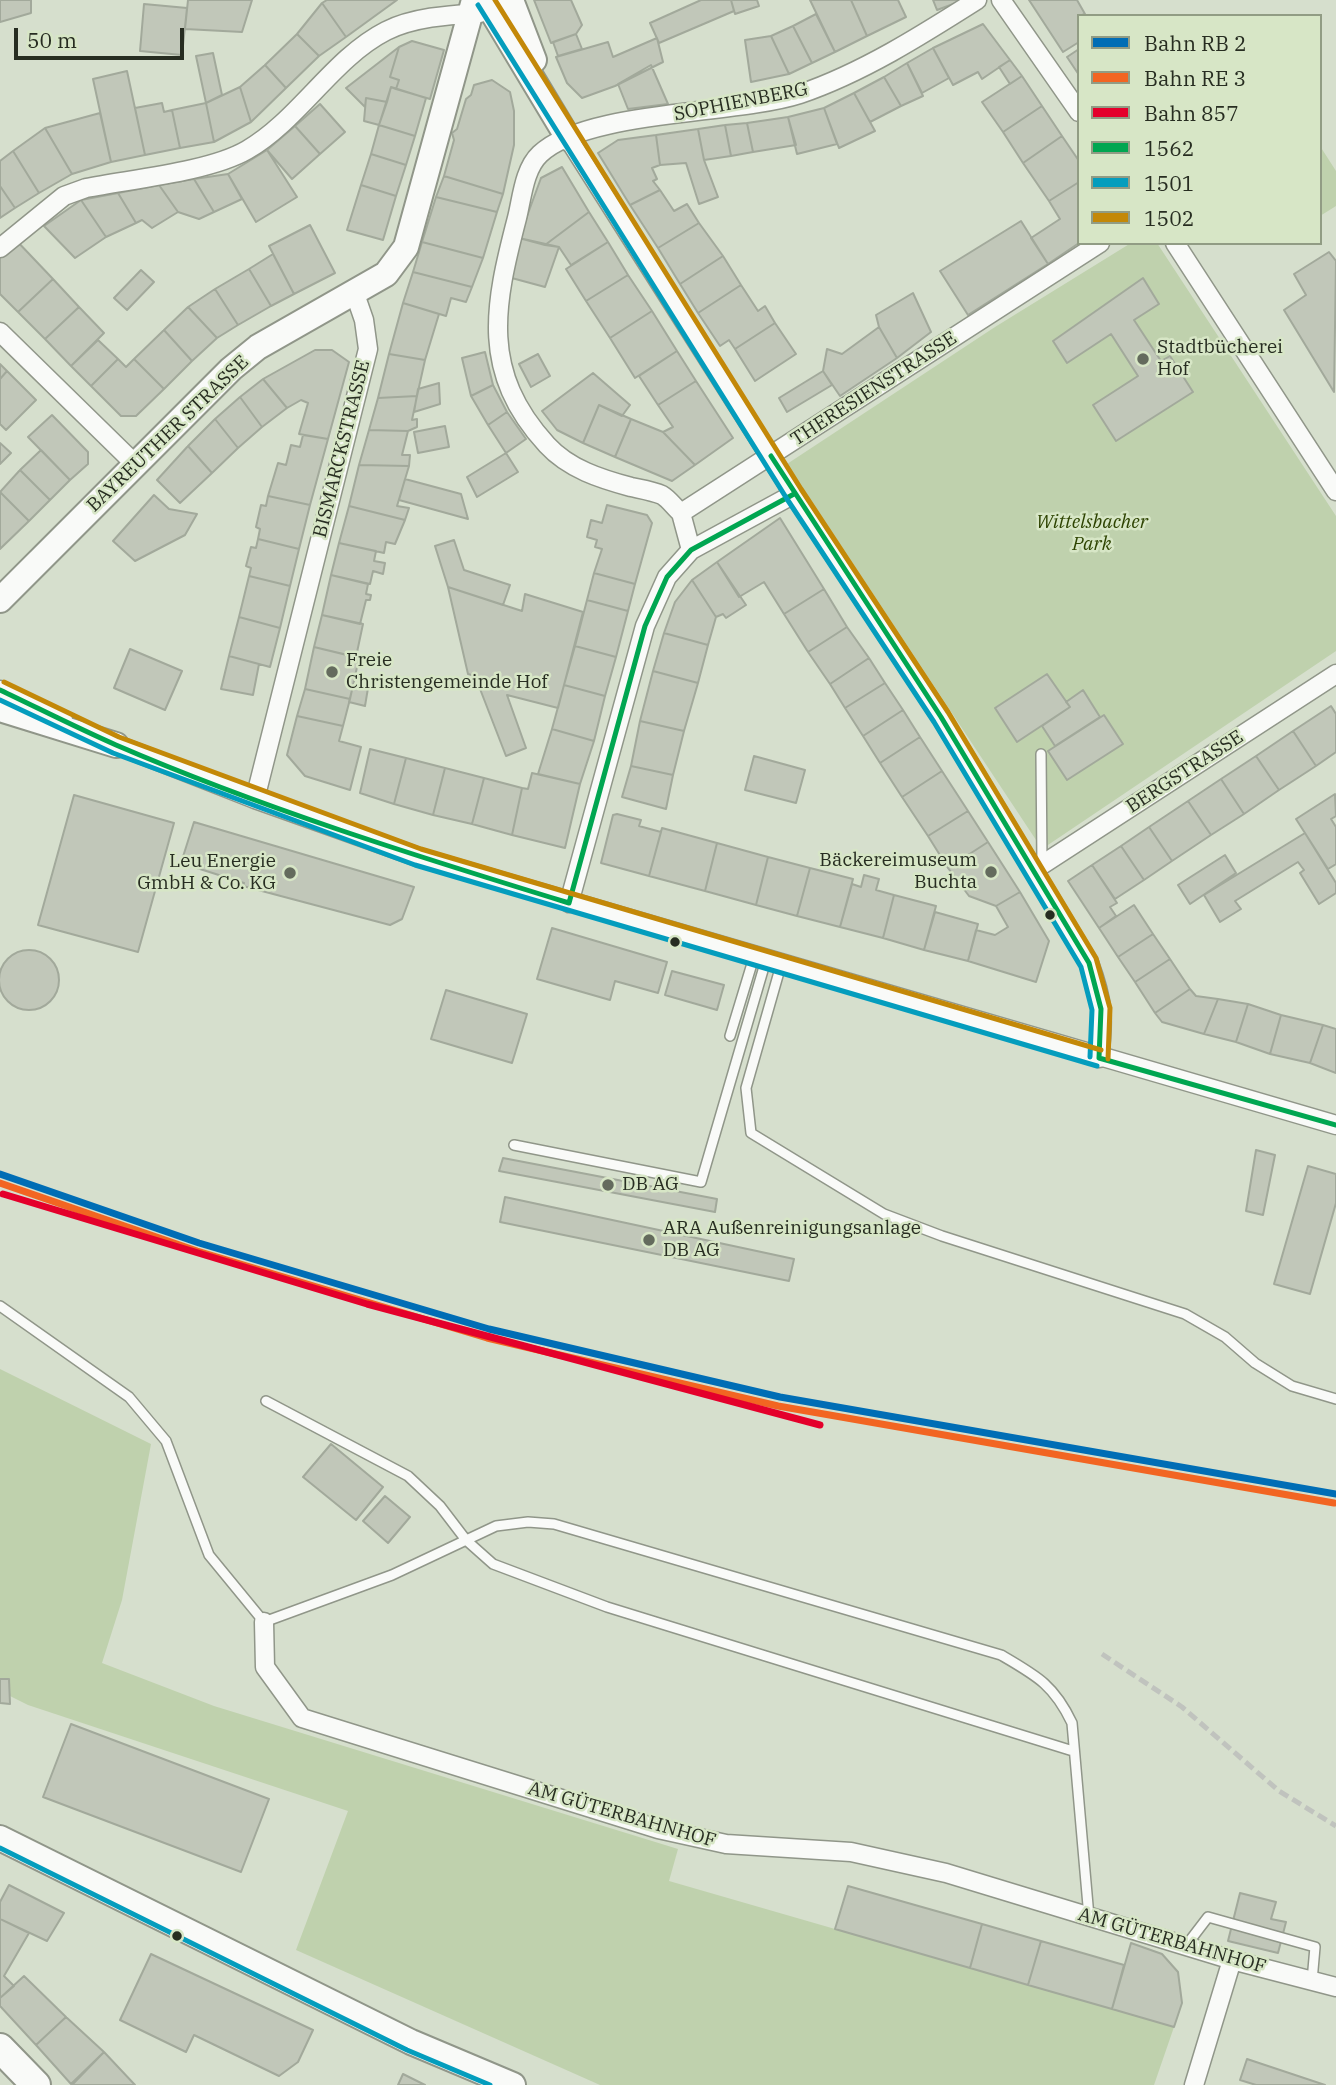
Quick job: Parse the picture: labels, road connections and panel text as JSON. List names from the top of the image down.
{
  "streets": {
    "street": [
      "SOPHIENBERG",
      "THERESIENSTRASSE",
      "BAYREUTHER STRASSE",
      "BISMARCKSTRASSE",
      "BERGSTRASSE",
      "AM GÜTERBAHNHOF"
    ]
  },
  "crossings": [
    ["SOPHIENBERG", "THERESIENSTRASSE"],
    ["BAYREUTHER STRASSE", "BISMARCKSTRASSE"]
  ],
  "parks": ["Wittelsbacher Park"],
  "places": [
    "Stadtbücherei Hof",
    "Freie Christengemeinde Hof",
    "Bäckereimuseum Buchta",
    "Leu Energie GmbH & Co. KG",
    "DB AG",
    "ARA Außenreinigungsanlage DB AG"
  ],
  "lines": [
    "transit line 1502",
    "transit line 1501",
    "transit line 1562",
    "rail line 857"
  ],
  "legend": [
    "Bahn RB 2",
    "Bahn RE 3",
    "Bahn 857",
    "1562",
    "1501",
    "1502"
  ],
  "scale_bar": "50 m"
}
